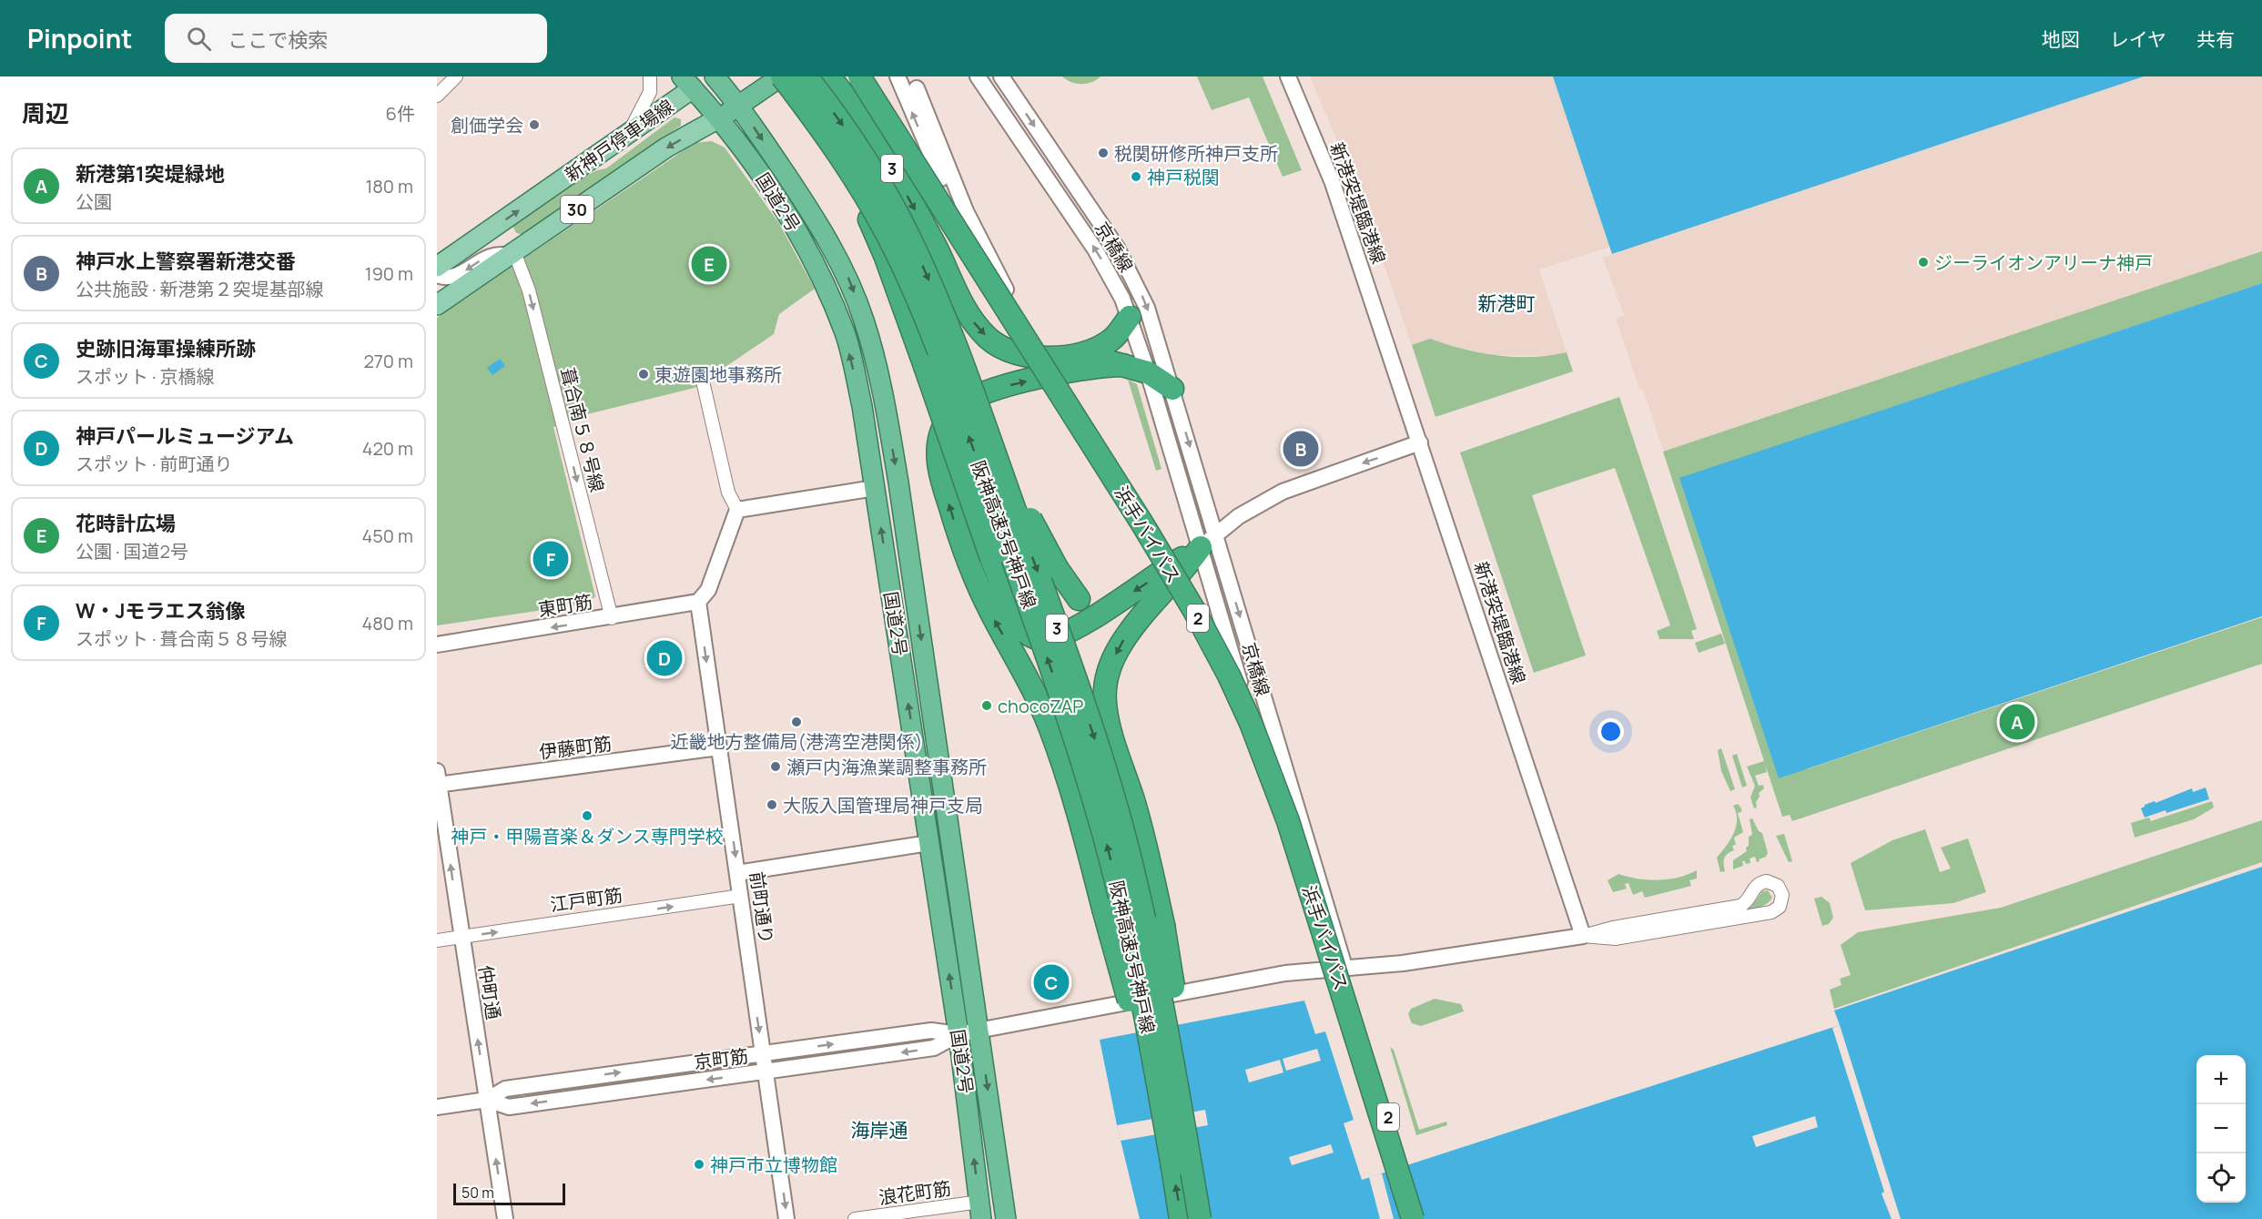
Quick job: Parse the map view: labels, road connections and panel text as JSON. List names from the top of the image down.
{
  "streets": {
    "highway": [
      "3",
      "国道2号",
      "阪神高速3号神戸線",
      "浜手バイパス",
      "2"
    ],
    "main road": ["新神戸停車場線", "30"],
    "street": [
      "新港突堤臨港線",
      "京橋線",
      "葺合南５８号線",
      "東町筋",
      "伊藤町筋",
      "江戸町筋",
      "前町通り",
      "仲町通",
      "京町筋",
      "浪花町筋"
    ]
  },
  "crossings": [
    ["新神戸停車場線", "国道2号"],
    ["新神戸停車場線", "葺合南５８号線"],
    ["3", "京橋線"],
    ["3", "阪神高速3号神戸線"],
    ["国道2号", "京町筋"],
    ["国道2号", "浪花町筋"],
    ["葺合南５８号線", "東町筋"],
    ["東町筋", "前町通り"],
    ["伊藤町筋", "前町通り"],
    ["伊藤町筋", "仲町通"],
    ["江戸町筋", "前町通り"],
    ["江戸町筋", "仲町通"],
    ["前町通り", "京町筋"],
    ["仲町通", "京町筋"]
  ],
  "one_way": [
    "葺合南５８号線",
    "東町筋",
    "江戸町筋",
    "前町通り",
    "仲町通"
  ],
  "districts": ["新港町", "海岸通"],
  "places": [
    "創価学会",
    "税関研修所神戸支所",
    "神戸税関",
    "ジーライオンアリーナ神戸",
    "東遊園地事務所",
    "chocoZAP",
    "近畿地方整備局(港湾空港関係)",
    "瀬戸内海漁業調整事務所",
    "大阪入国管理局神戸支局",
    "神戸・甲陽音楽＆ダンス専門学校",
    "神戸市立博物館"
  ],
  "scale_bar": "50 m",
  "page": {
    "header": "Pinpoint",
    "search": "ここで検索",
    "nav": ["地図", "レイヤ", "共有"],
    "heading": ["周辺", "6件"],
    "list": [
      {
        "mark": "A",
        "name": "新港第1突堤緑地",
        "note": "公園",
        "value": "180 m"
      },
      {
        "mark": "B",
        "name": "神戸水上警察署新港交番",
        "note": "公共施設 · 新港第２突堤基部線",
        "value": "190 m"
      },
      {
        "mark": "C",
        "name": "史跡旧海軍操練所跡",
        "note": "スポット · 京橋線",
        "value": "270 m"
      },
      {
        "mark": "D",
        "name": "神戸パールミュージアム",
        "note": "スポット · 前町通り",
        "value": "420 m"
      },
      {
        "mark": "E",
        "name": "花時計広場",
        "note": "公園 · 国道2号",
        "value": "450 m"
      },
      {
        "mark": "F",
        "name": "W・Jモラエス翁像",
        "note": "スポット · 葺合南５８号線",
        "value": "480 m"
      }
    ],
    "pins": [
      "E",
      "B",
      "F",
      "D",
      "A",
      "C"
    ],
    "map_buttons": ["+", "−"],
    "scale": "50 m"
  }
}
